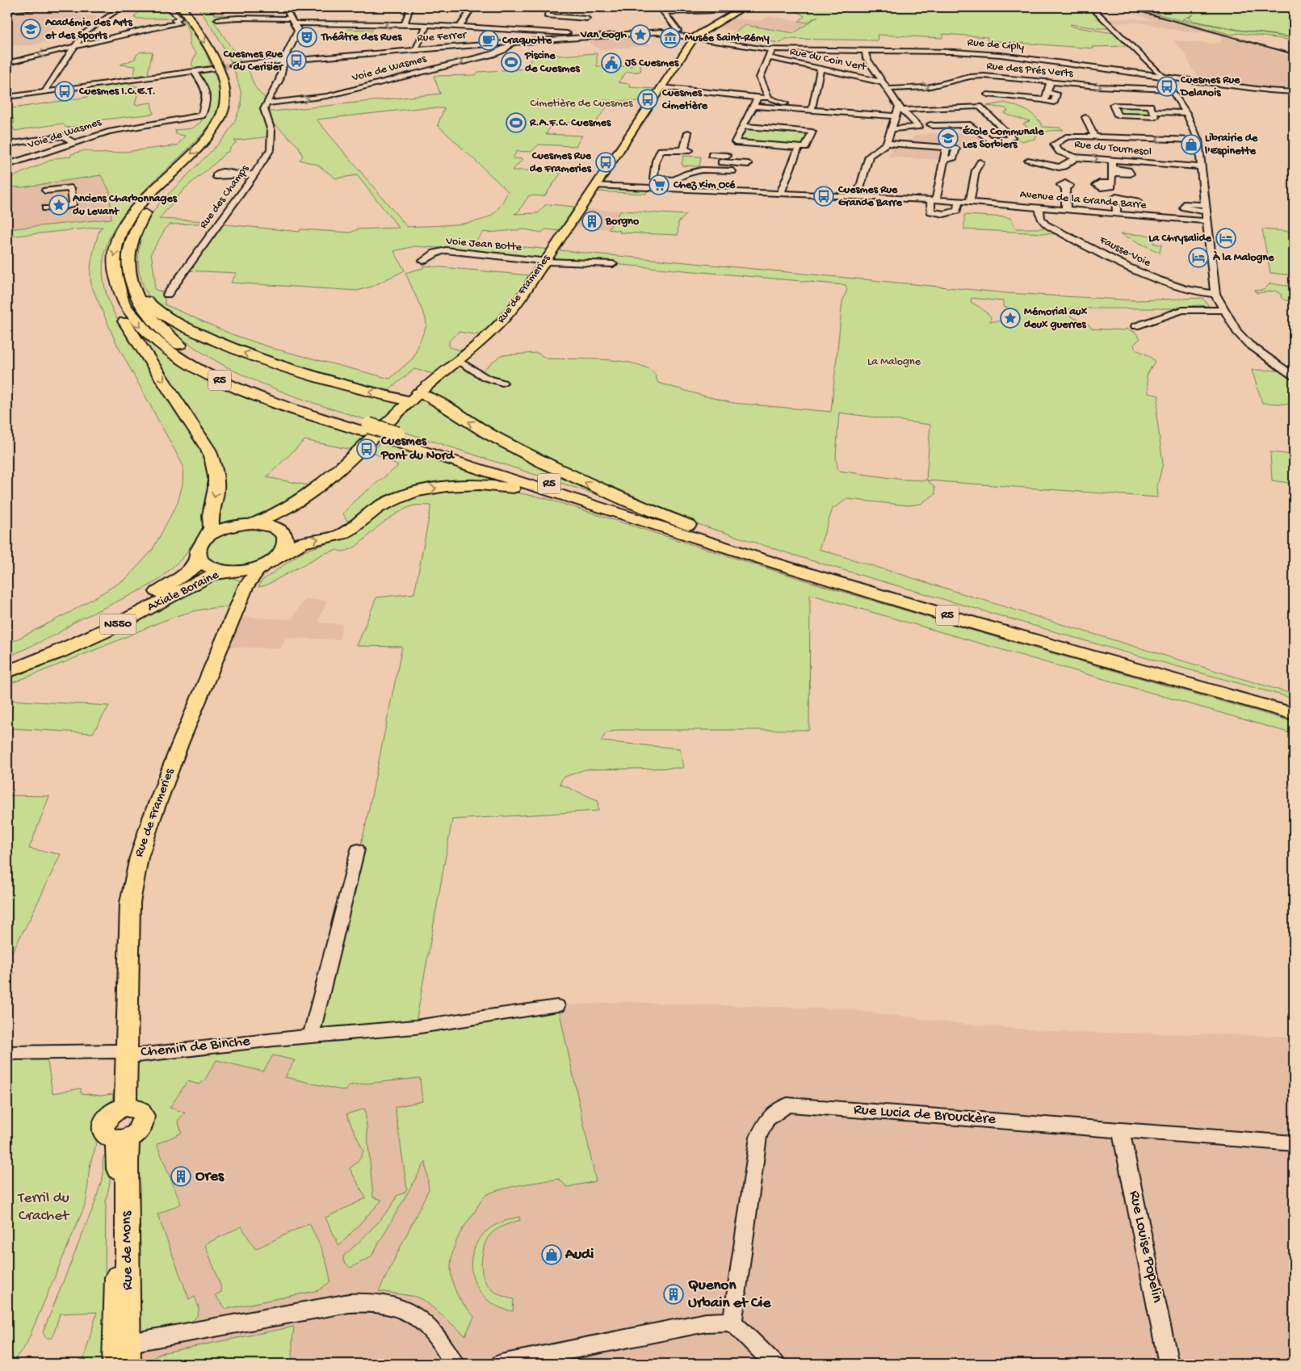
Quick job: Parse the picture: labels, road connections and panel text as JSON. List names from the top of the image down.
{
  "streets": {
    "highway": ["R5", "Axiale Boraine", "N550"],
    "main road": ["Rue de Frameries"],
    "street": [
      "Rue Ferrer",
      "Rue de Ciply",
      "Rue du Coin Vert",
      "Voie de Wasmes",
      "Rue des Prés Verts",
      "Rue du Tournesol",
      "Rue des Champs",
      "Avenue de la Grande Barre",
      "Voie Jean Botte",
      "Fausse-Voie",
      "Chemin de Binche",
      "Rue Lucia de Brouckère",
      "Rue Louise Popelin"
    ]
  },
  "crossings": [
    ["Rue Ferrer", "Rue de Ciply"],
    ["Rue Ferrer", "Voie de Wasmes"],
    ["Rue Ferrer", "Rue de Frameries"],
    ["Rue de Ciply", "Rue de Frameries"],
    ["Voie de Wasmes", "Rue des Champs"],
    ["Avenue de la Grande Barre", "Fausse-Voie"],
    ["Avenue de la Grande Barre", "Rue de Frameries"],
    ["Voie Jean Botte", "Rue de Frameries"],
    ["Rue de Frameries", "Chemin de Binche"],
    ["R5", "Axiale Boraine"],
    ["Rue Lucia de Brouckère", "Rue Louise Popelin"]
  ],
  "one_way": ["Axiale Boraine"],
  "parks": ["Cimetière de Cuesmes", "La Malogne", "Terril du Crachet"],
  "places": {
    "school or university": ["Académie des Arts et des Sports", "École Communale Les Sorbiers"],
    "place": ["Van Gogh", "Anciens Charbonnages du Levant", "Mémorial aux deux guerres"],
    "theatre": ["Théâtre des Rues"],
    "museum": ["Musée Saint-Rémy"],
    "cafe": ["Craquotte"],
    "bus stop": [
      "Cuesmes Rue du Cerisier",
      "Cuesmes Rue Delanois",
      "Cuesmes I.C.E.T.",
      "Cuesmes Cimetière",
      "Cuesmes Rue de Frameries",
      "Cuesmes Rue Grande Barre",
      "Cuesmes Pont du Nord"
    ],
    "sports": ["Piscine de Cuesmes", "R.A.F.C. Cuesmes"],
    "public building": ["JS Cuesmes"],
    "shop": ["Librairie de l'Espinette", "Audi"],
    "supermarket": ["Chez Kim Océ"],
    "building": ["Borgno", "Ores", "Quenon Urbain et Cie"],
    "hotel": ["La Chrysalide", "À la Malogne"]
  }
}
